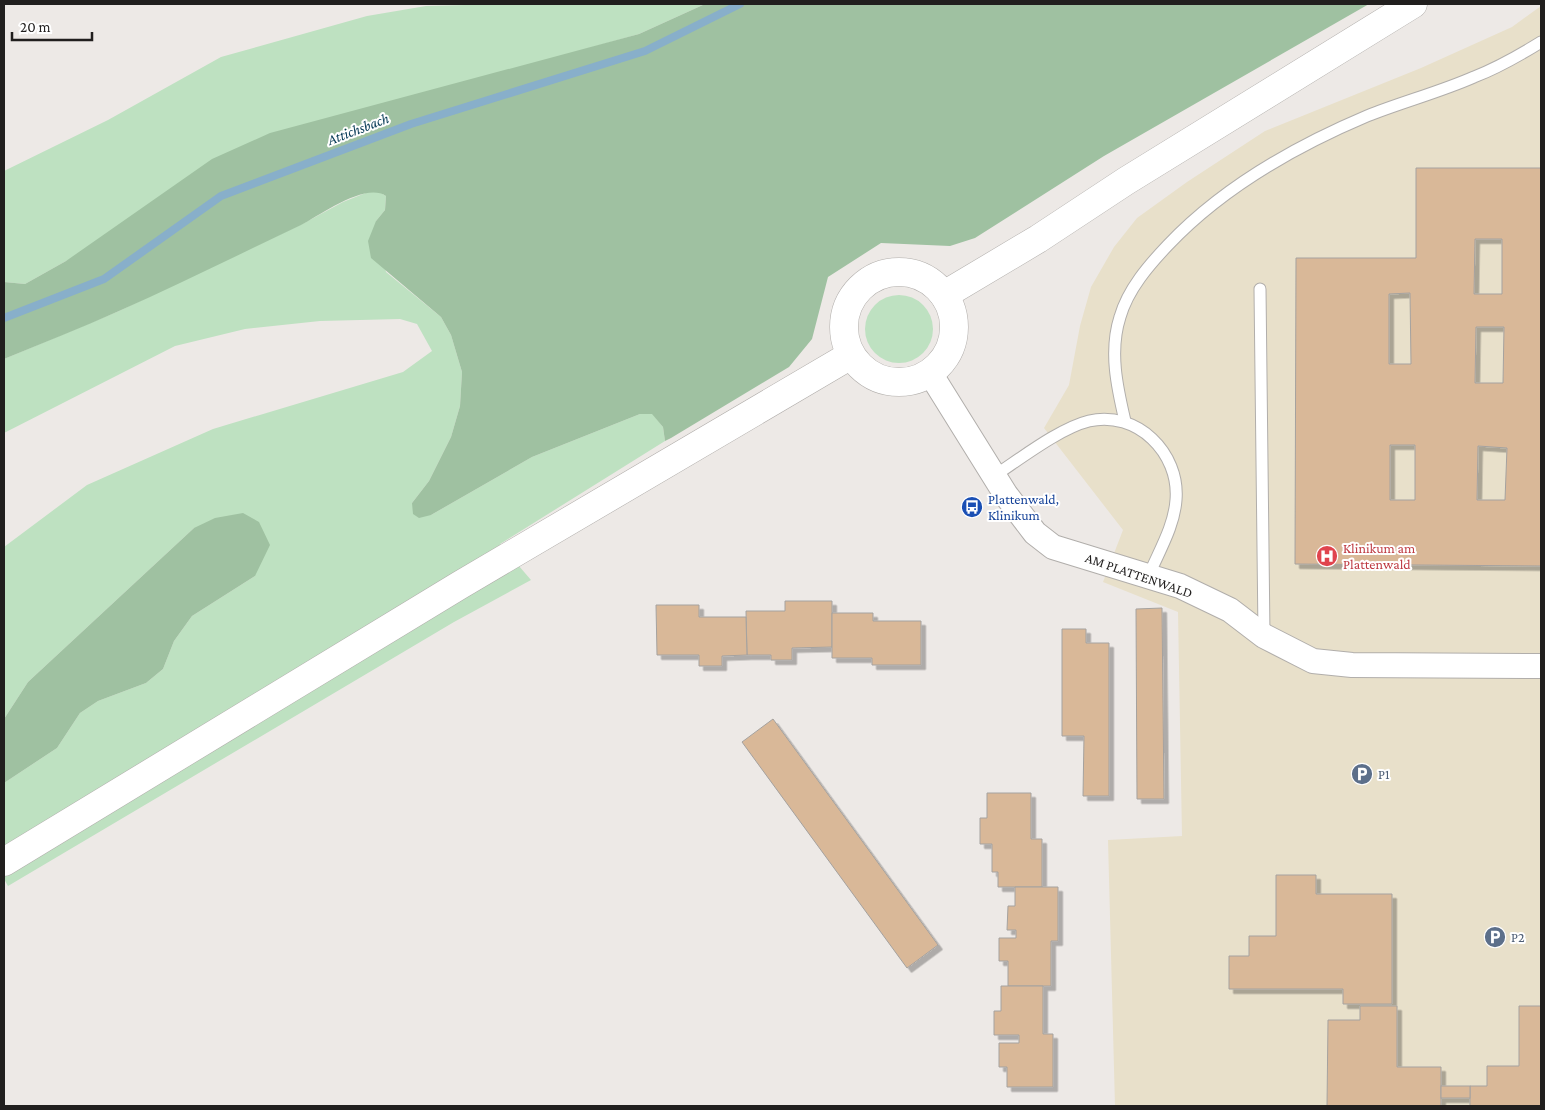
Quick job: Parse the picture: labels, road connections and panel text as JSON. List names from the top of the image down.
{
  "streets": {
    "street": ["AM PLATTENWALD"]
  },
  "water": ["Attichsbach"],
  "places": {
    "bus stop": ["Plattenwald, Klinikum"],
    "hospital": ["Klinikum am Plattenwald"],
    "parking": ["P1", "P2"]
  },
  "scale_bar": "20 m"
}
